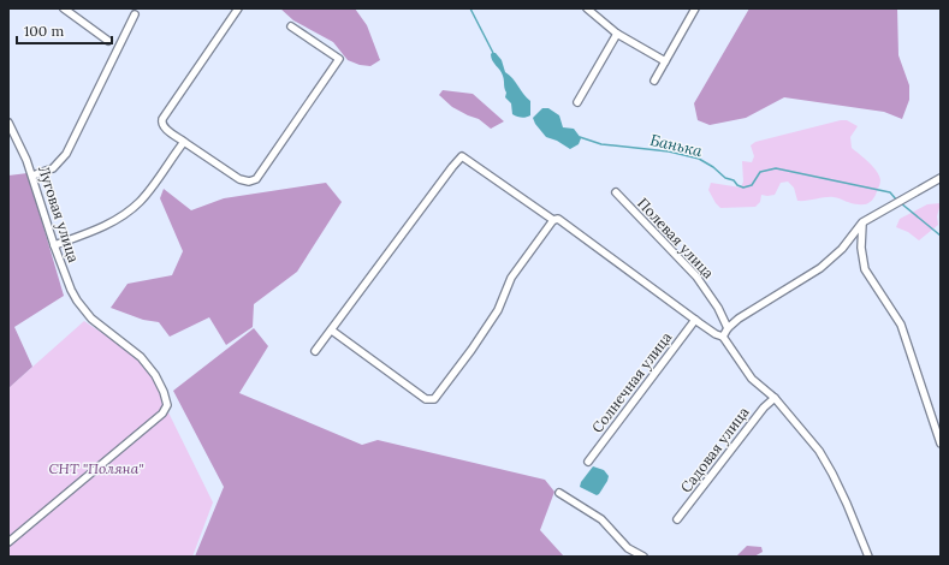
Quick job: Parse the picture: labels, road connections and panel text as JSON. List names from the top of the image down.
{
  "streets": {
    "street": [
      "Луговая улица",
      "Полевая улица",
      "Солнечная улица",
      "Садовая улица"
    ]
  },
  "water": ["Банька"],
  "parks": ["СНТ \"Поляна\""],
  "scale_bar": "100 m"
}
